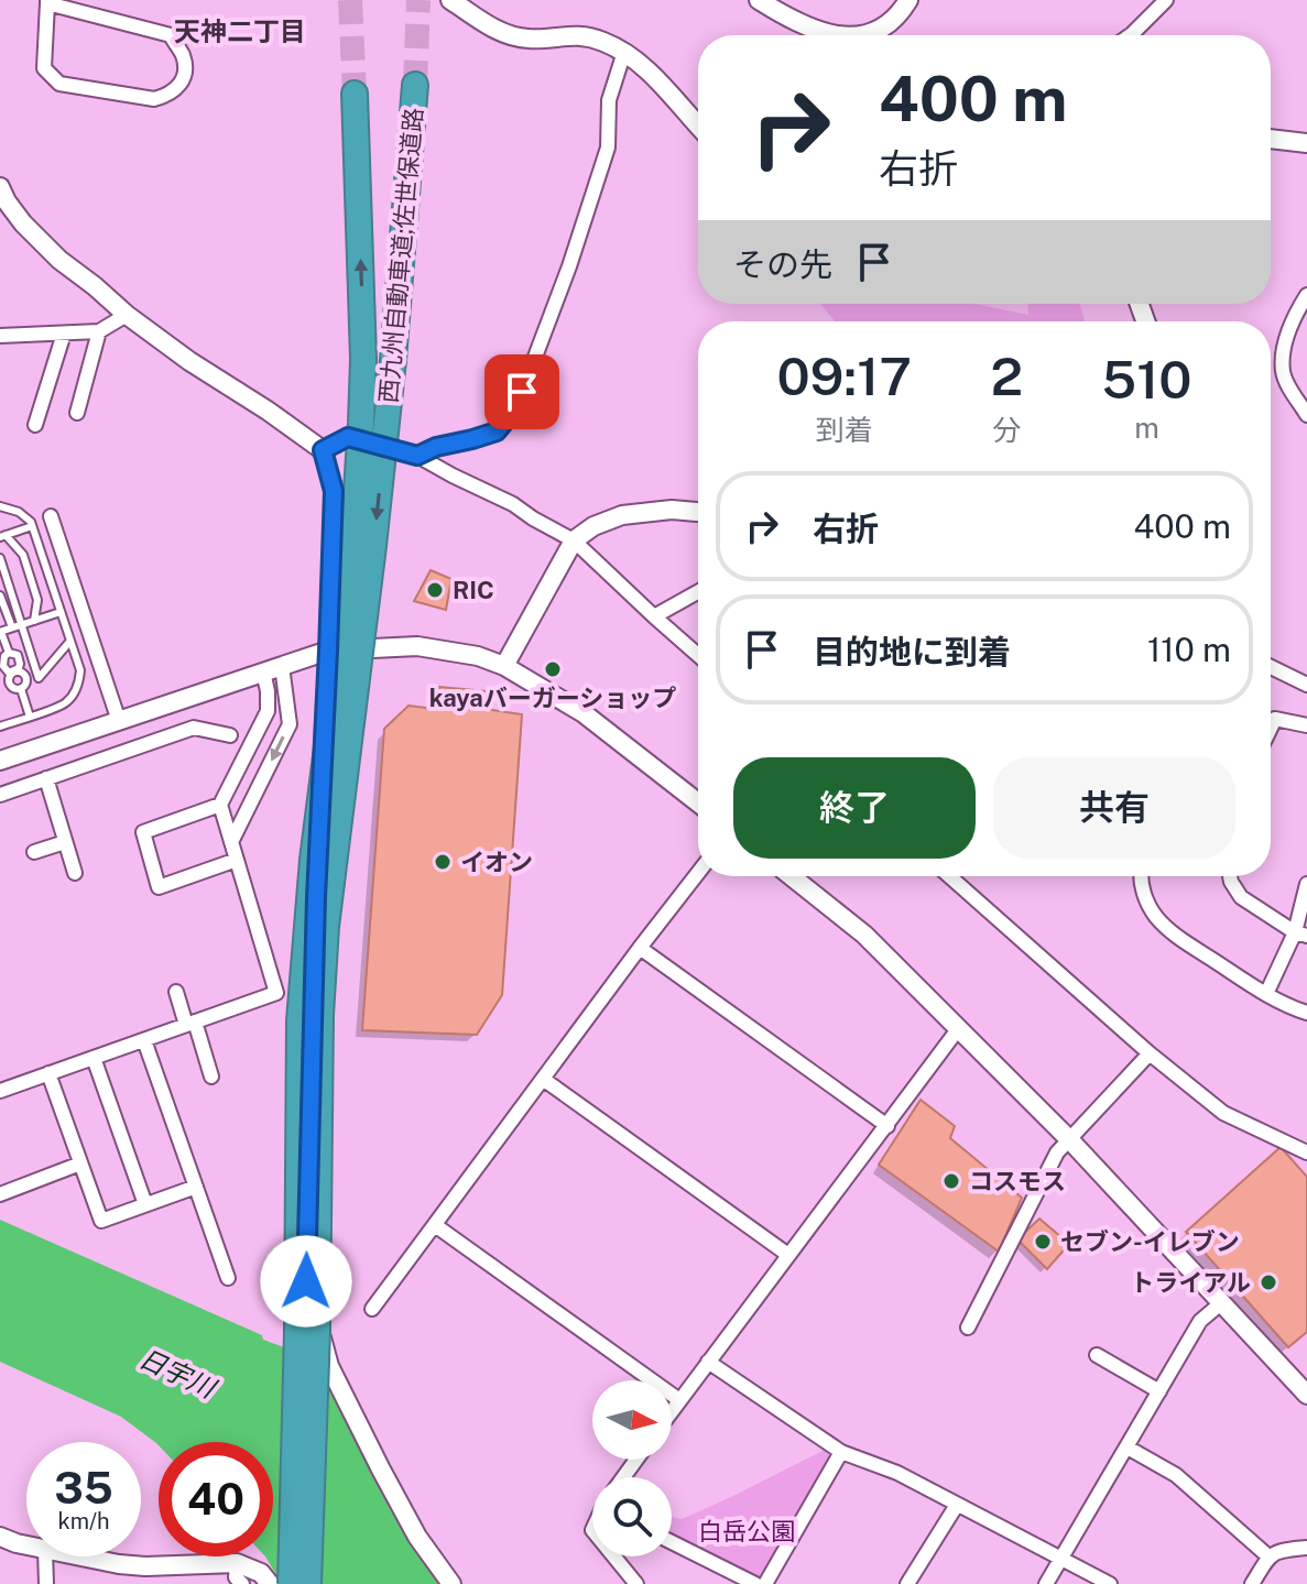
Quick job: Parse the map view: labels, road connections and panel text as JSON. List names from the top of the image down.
{
  "streets": {
    "highway": ["西九州自動車道;佐世保道路"]
  },
  "districts": ["天神二丁目"],
  "water": ["日宇川"],
  "parks": ["白岳公園"],
  "places": [
    "RIC",
    "kayaバーガーショップ",
    "イオン",
    "コスモス",
    "セブン-イレブン",
    "トライアル"
  ],
  "north": "right",
  "page": {
    "turn": ["400 m", "右折"],
    "then": "その先",
    "eta": [
      "09:17",
      "到着",
      "2",
      "分",
      "510",
      "m"
    ],
    "list": [
      {
        "name": "右折",
        "value": "400 m"
      },
      {
        "name": "目的地に到着",
        "value": "110 m"
      }
    ],
    "buttons": ["終了", "共有"],
    "speed": "35 km/h",
    "limit": "40"
  }
}
